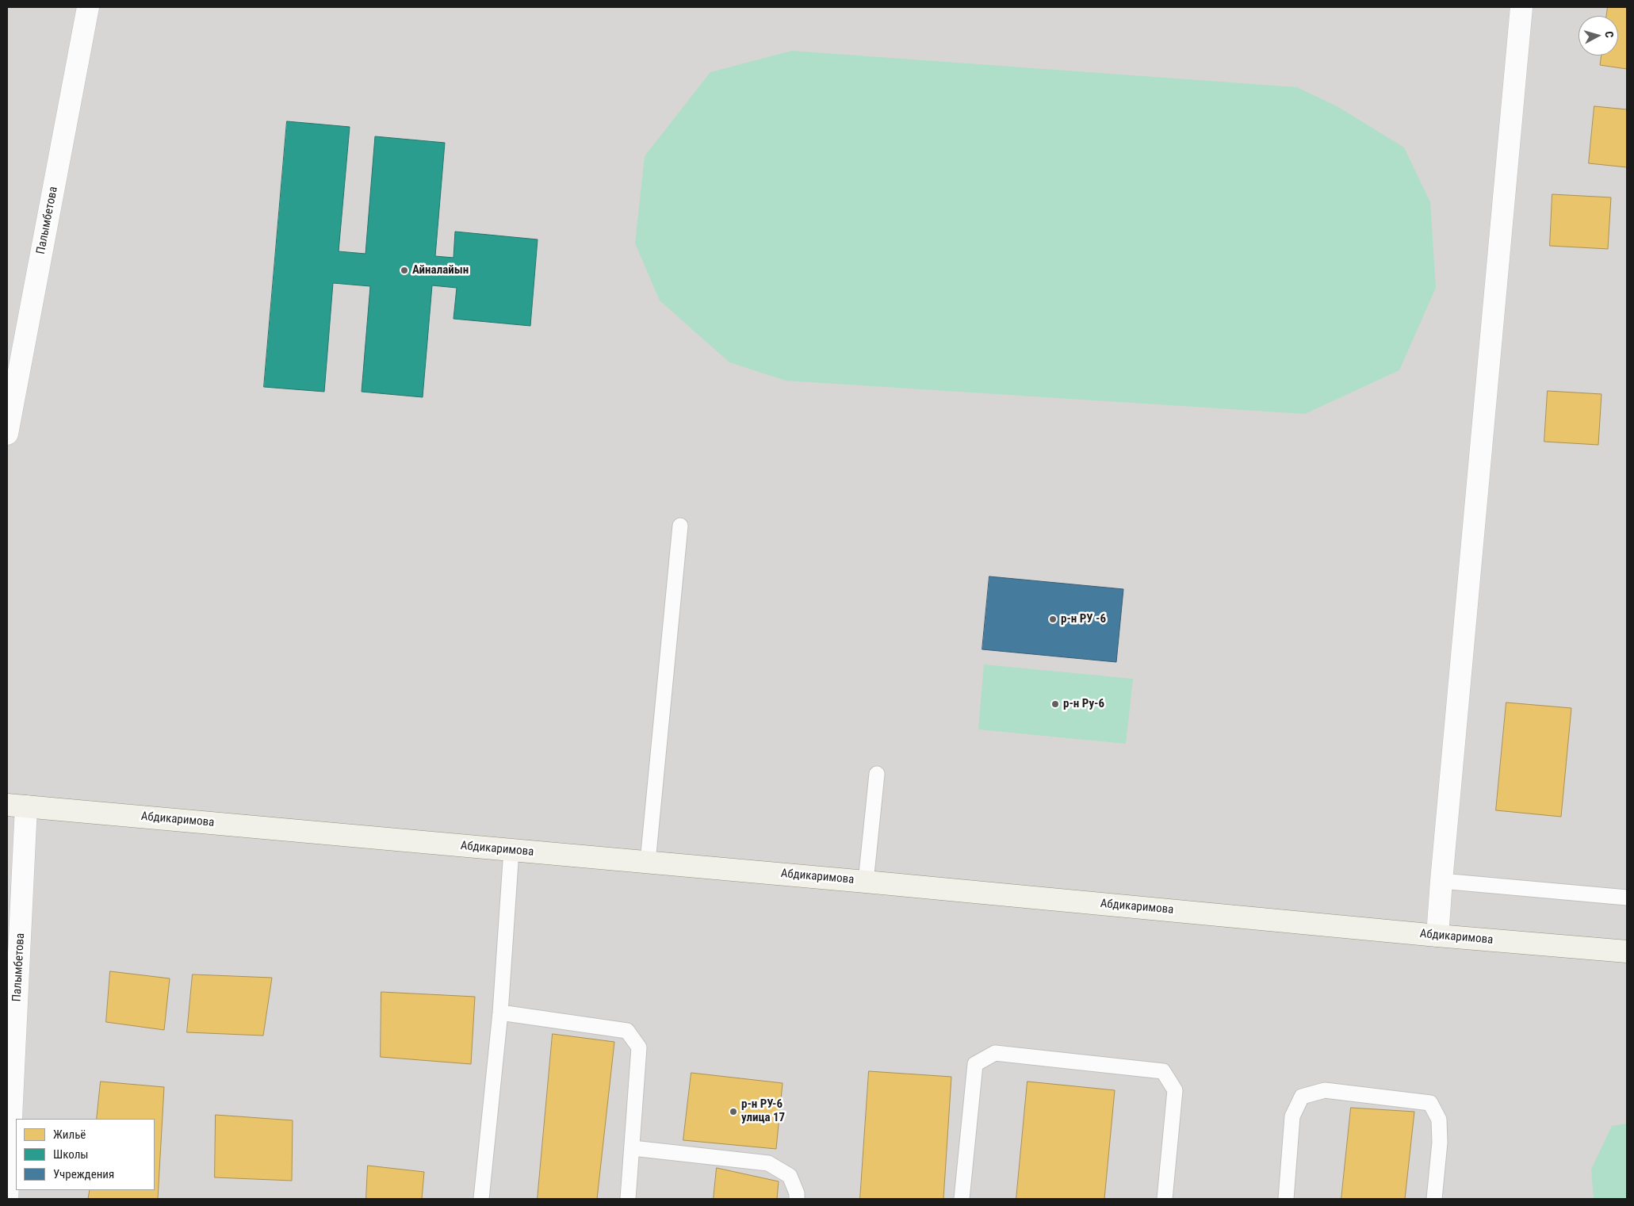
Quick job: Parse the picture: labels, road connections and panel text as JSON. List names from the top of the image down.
{
  "streets": {
    "main road": ["Абдикаримова"],
    "street": ["Палымбетова"]
  },
  "crossings": [
    ["Палымбетова", "Абдикаримова"]
  ],
  "places": [
    "Айналайын",
    "р-н РУ -6",
    "р-н Ру-6",
    "р-н РУ-6 улица 17"
  ],
  "legend": ["Жильё", "Школы", "Учреждения"],
  "north": "right"
}
